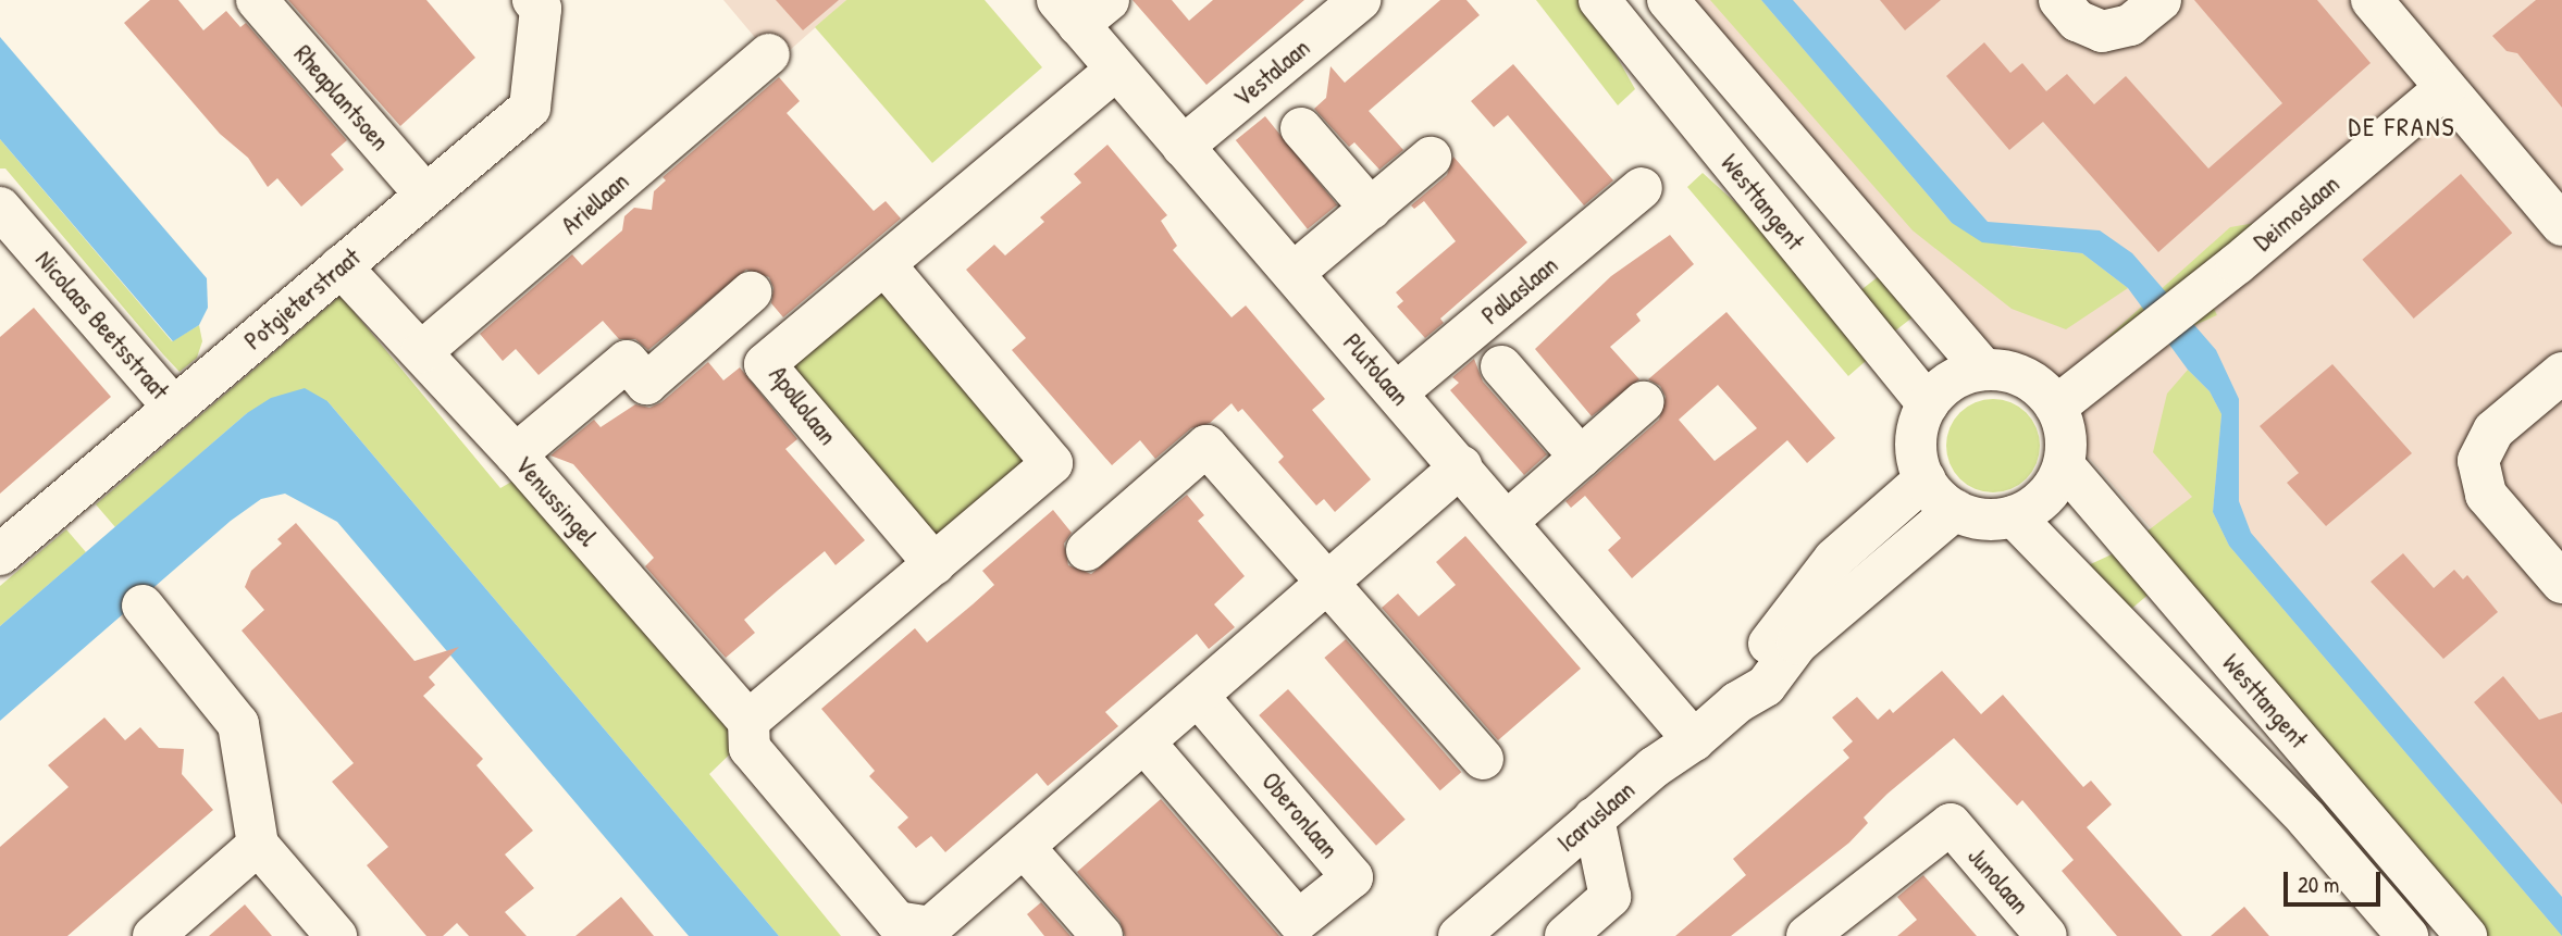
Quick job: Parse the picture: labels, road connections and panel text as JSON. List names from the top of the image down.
{
  "streets": {
    "street": [
      "Vestalaan",
      "Rheaplantsoen",
      "Westtangent",
      "Ariellaan",
      "Deimoslaan",
      "Pallaslaan",
      "Potgieterstraat",
      "Nicolaas Beetsstraat",
      "Plutolaan",
      "Apollolaan",
      "Venussingel",
      "Oberonlaan",
      "Icaruslaan",
      "Junolaan"
    ]
  },
  "crossings": [
    ["Vestalaan", "Plutolaan"],
    ["Rheaplantsoen", "Potgieterstraat"],
    ["Westtangent", "Deimoslaan"],
    ["Westtangent", "Icaruslaan"],
    ["Ariellaan", "Venussingel"],
    ["Deimoslaan", "Icaruslaan"],
    ["Pallaslaan", "Plutolaan"],
    ["Potgieterstraat", "Nicolaas Beetsstraat"],
    ["Potgieterstraat", "Venussingel"],
    ["Plutolaan", "Apollolaan"],
    ["Plutolaan", "Icaruslaan"]
  ],
  "districts": ["DE FRANS"],
  "scale_bar": "20 m"
}
